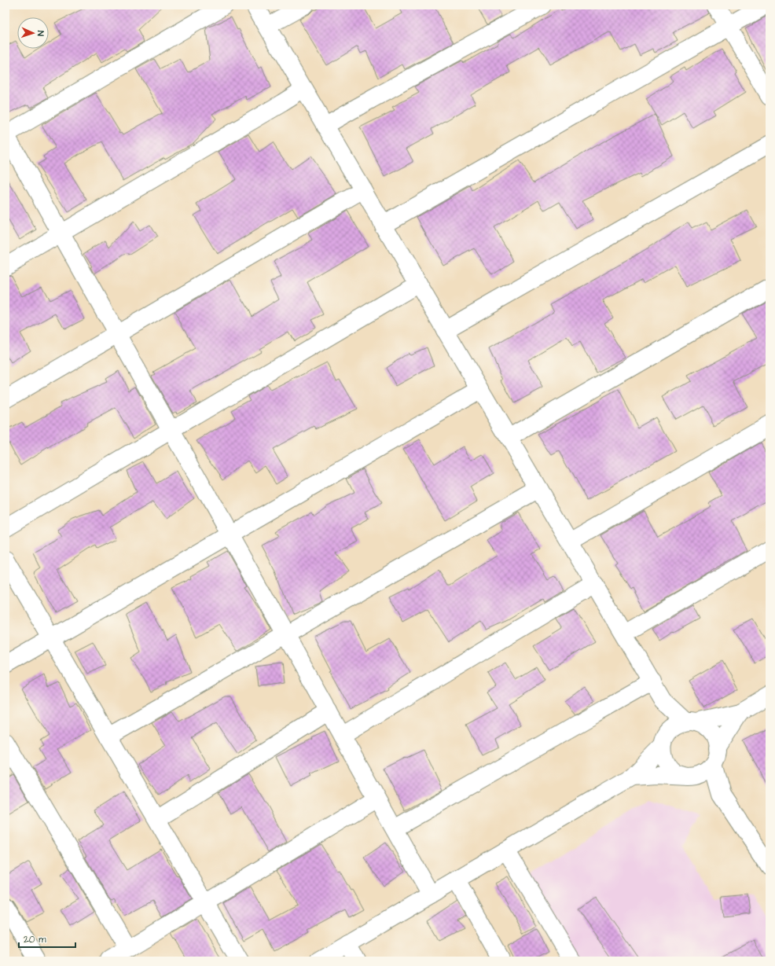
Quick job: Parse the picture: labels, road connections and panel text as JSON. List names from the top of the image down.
{
  "scale_bar": "20 m",
  "north": "right"
}
